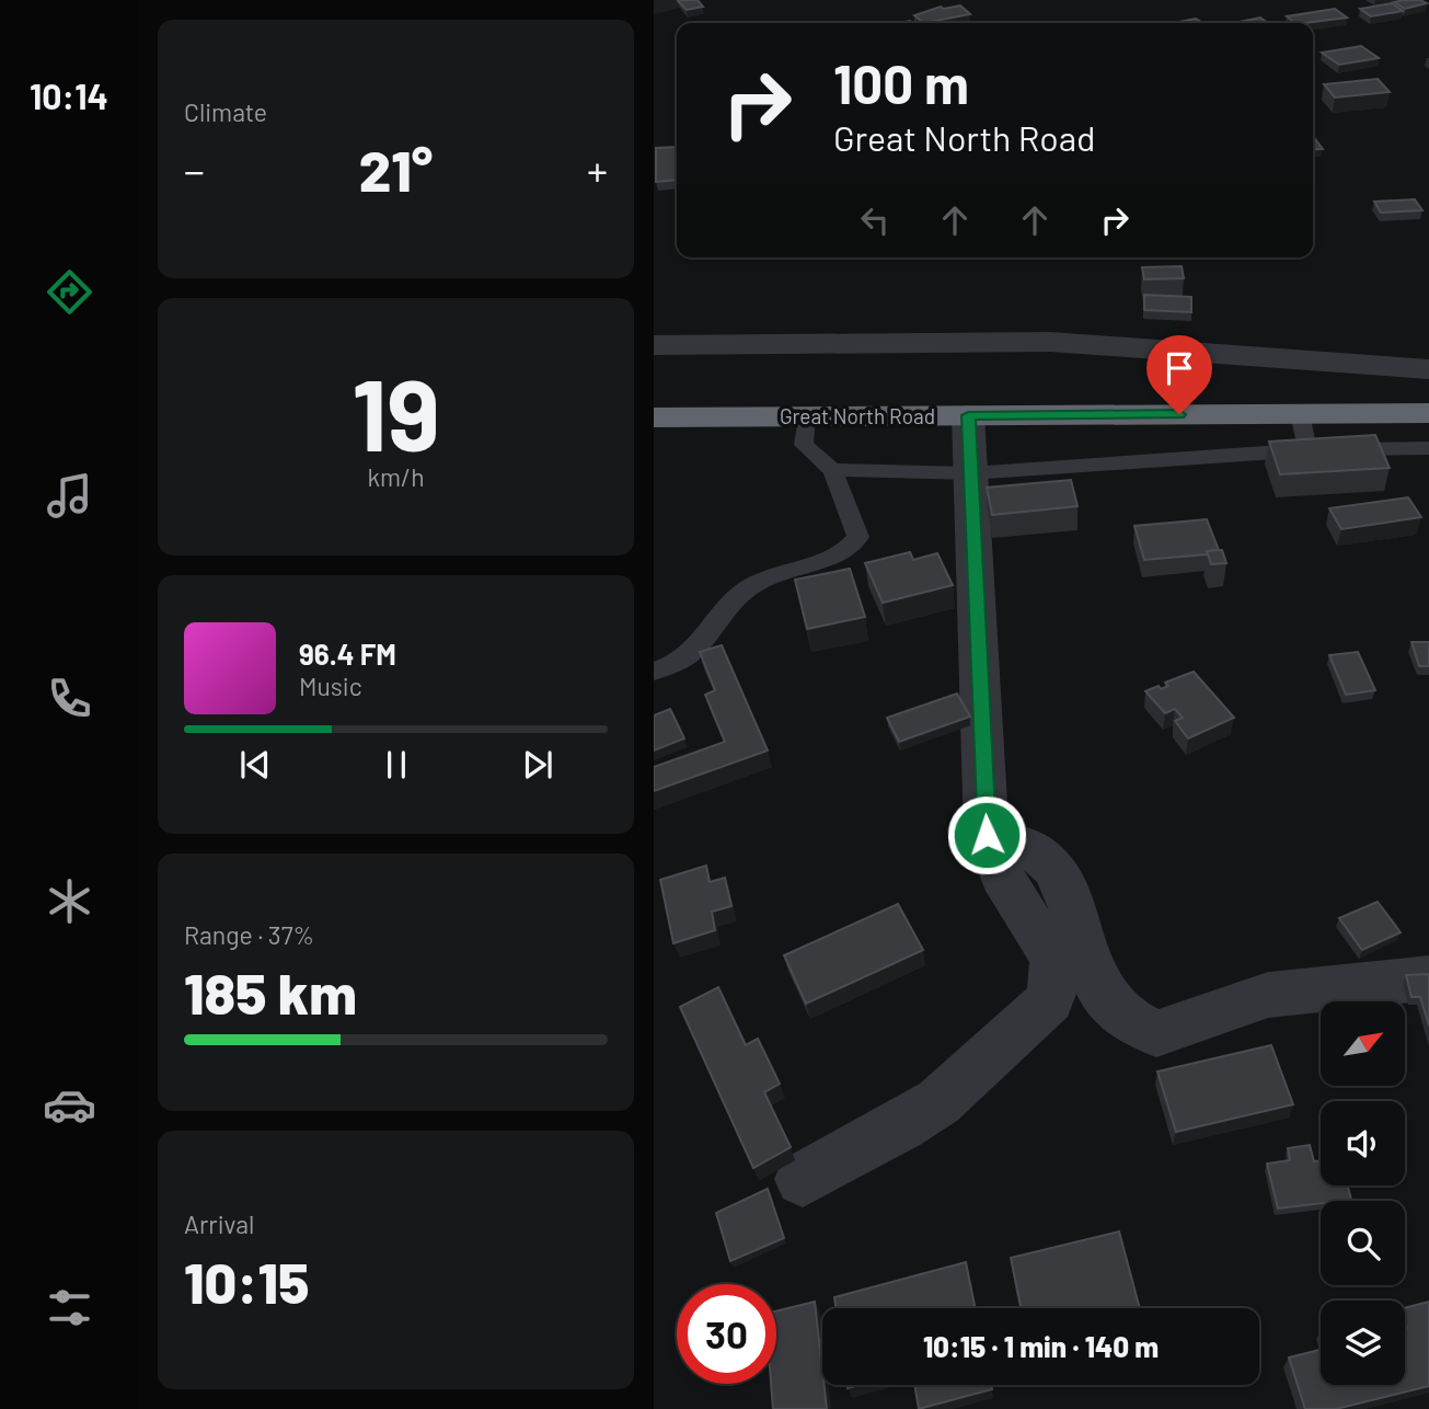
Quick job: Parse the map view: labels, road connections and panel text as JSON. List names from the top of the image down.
{
  "streets": {
    "highway": ["Great North Road"]
  },
  "north": "top right",
  "page": {
    "tabs": "10:14",
    "tile": [
      "Climate",
      ["19", "km/h"],
      ["Range · 37%", "185 km"],
      ["Arrival", "10:15"]
    ],
    "turn": ["100 m", "Great North Road"],
    "heat": ["−", "21°", "+"],
    "song": ["96.4 FM", "Music"],
    "limit": "30",
    "trip": "10:15 · 1 min · 140 m"
  }
}
